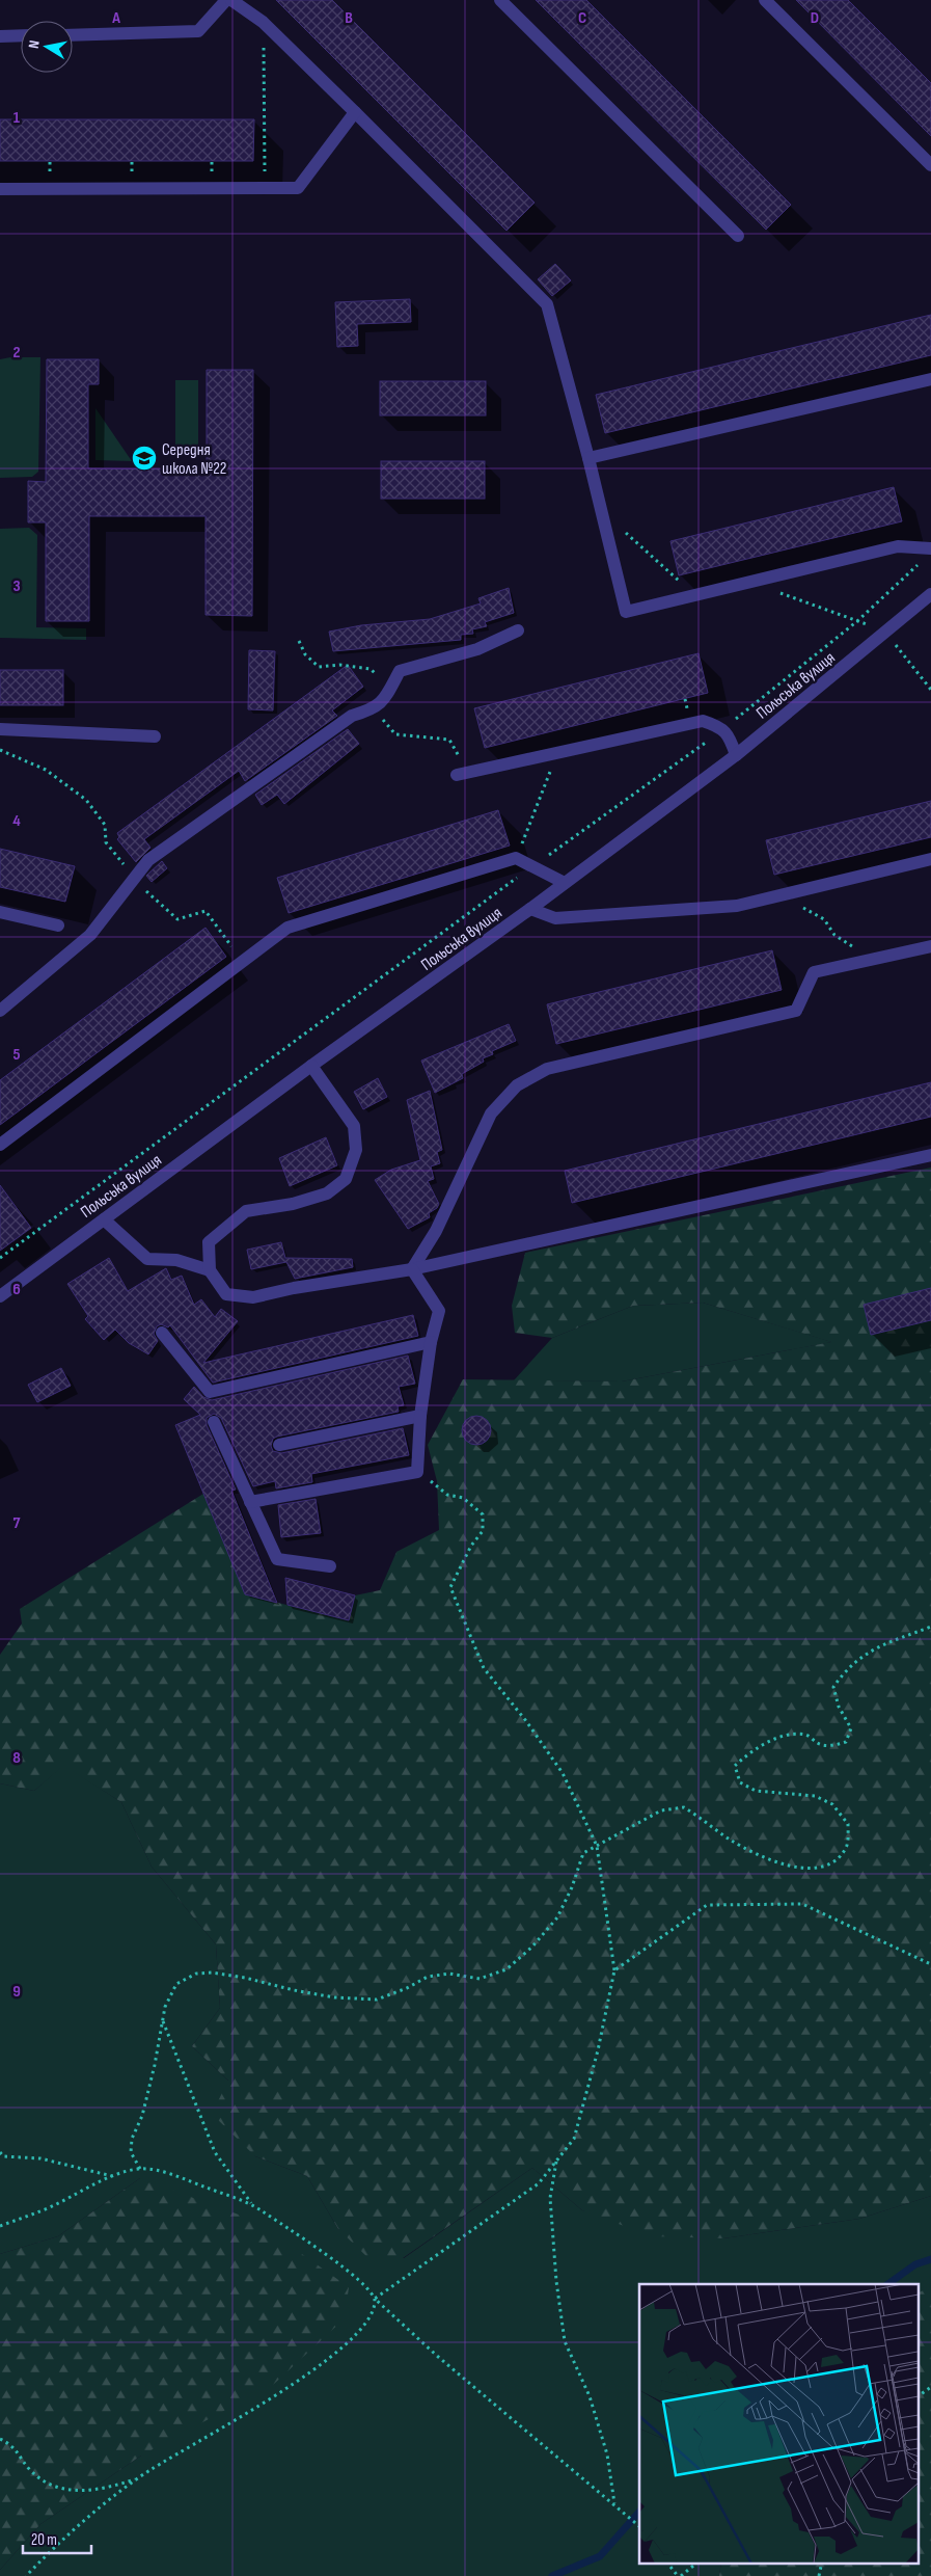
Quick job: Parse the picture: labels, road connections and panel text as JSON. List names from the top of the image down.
{
  "streets": {
    "street": ["Польська вулиця"]
  },
  "places": {
    "school or university": ["Середня школа №22"]
  },
  "scale_bar": "20 m",
  "north": "left",
  "grid": {
    "columns": [
      "A",
      "B",
      "C",
      "D"
    ],
    "rows": [
      "1",
      "2",
      "3",
      "4",
      "5",
      "6",
      "7",
      "8",
      "9"
    ]
  }
}
